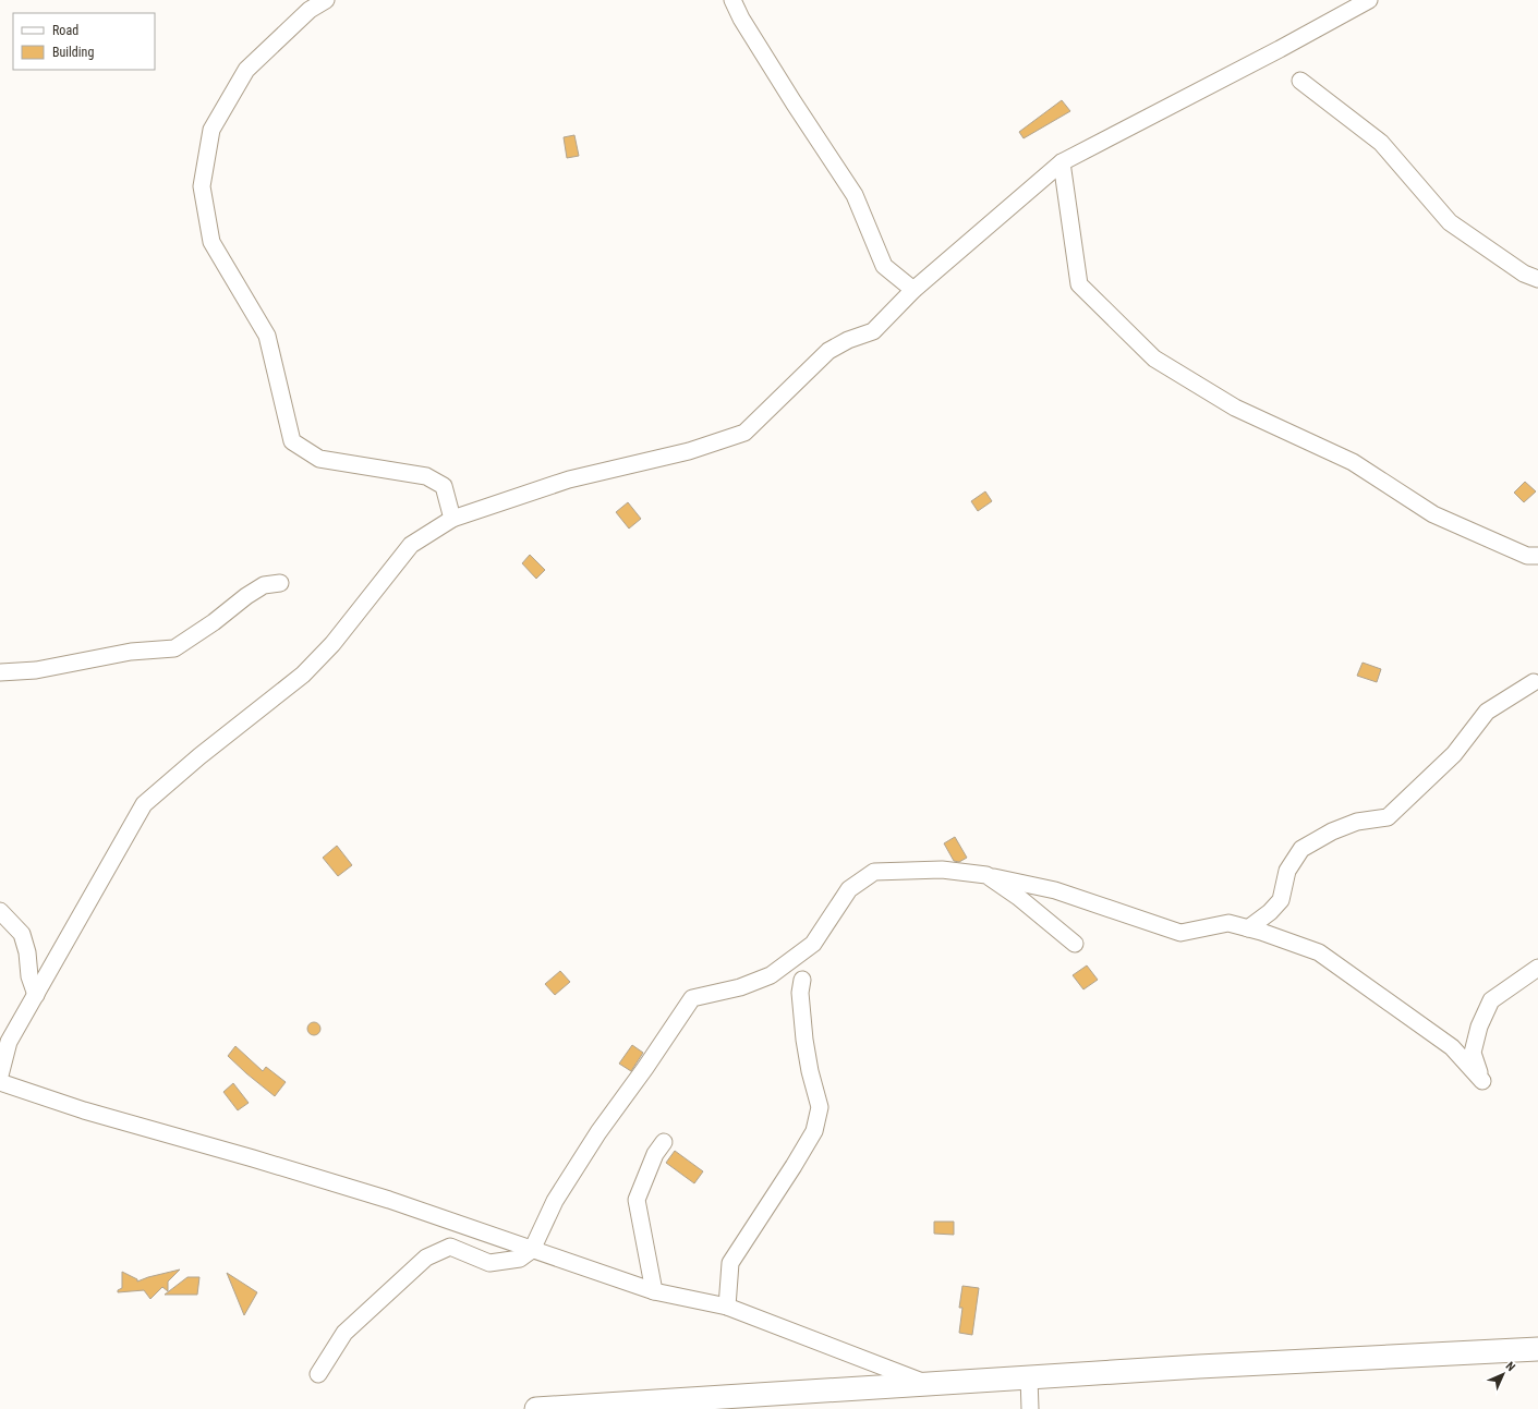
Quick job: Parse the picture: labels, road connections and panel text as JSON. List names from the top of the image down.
{
  "legend": ["Road", "Building"],
  "north": "top right"
}
